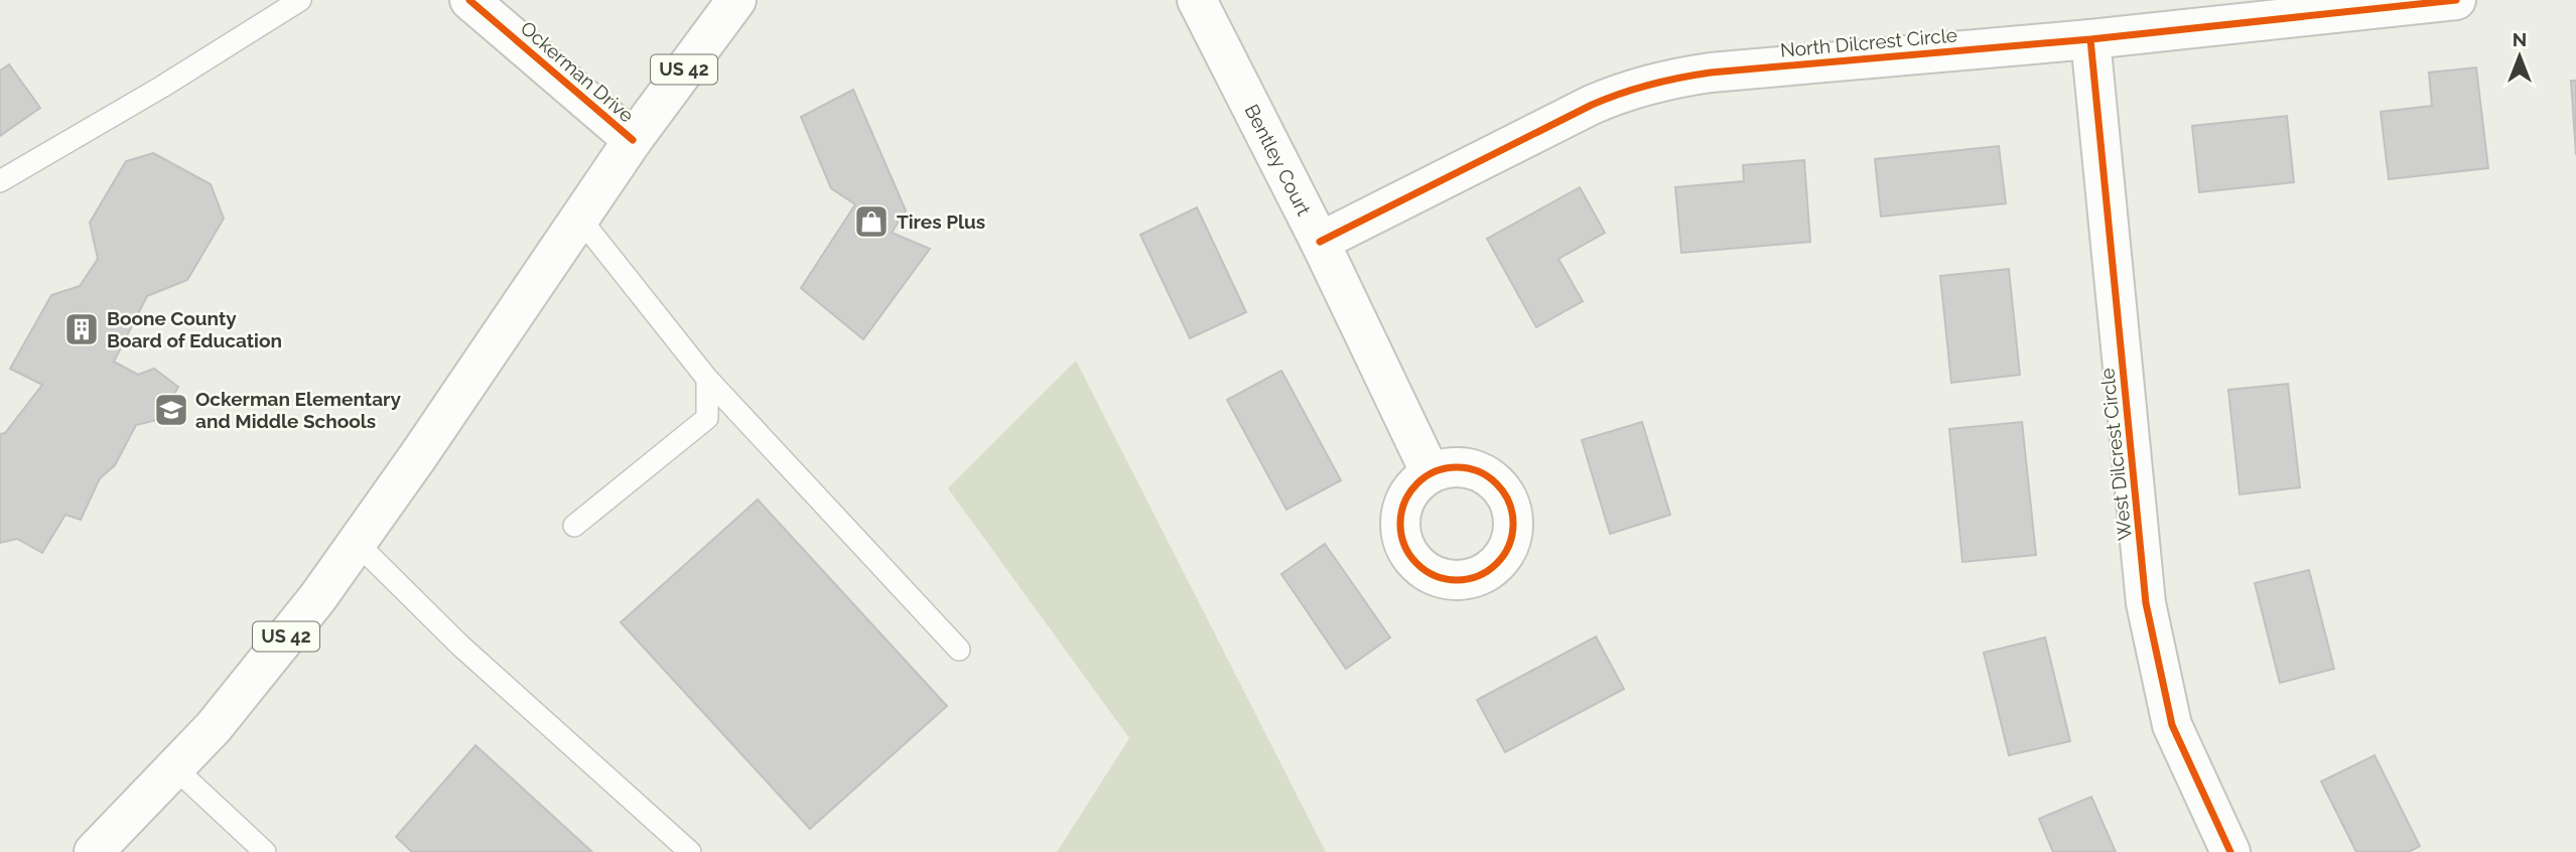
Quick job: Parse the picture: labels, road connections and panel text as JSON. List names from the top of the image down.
{
  "streets": {
    "street": [
      "North Dilcrest Circle",
      "US 42",
      "Ockerman Drive",
      "Bentley Court",
      "West Dilcrest Circle"
    ]
  },
  "crossings": [
    ["North Dilcrest Circle", "Bentley Court"],
    ["North Dilcrest Circle", "West Dilcrest Circle"],
    ["US 42", "Ockerman Drive"]
  ],
  "places": {
    "shop": ["Tires Plus"],
    "building": ["Boone County Board of Education"],
    "school or university": ["Ockerman Elementary and Middle Schools"]
  },
  "north": "top"
}
